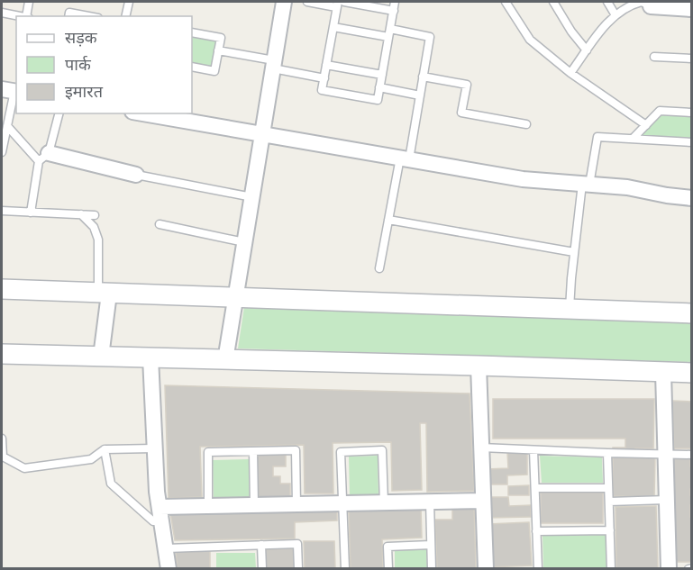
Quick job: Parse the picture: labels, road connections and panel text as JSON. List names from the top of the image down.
{
  "legend": ["सड़क", "पार्क", "इमारत"]
}
